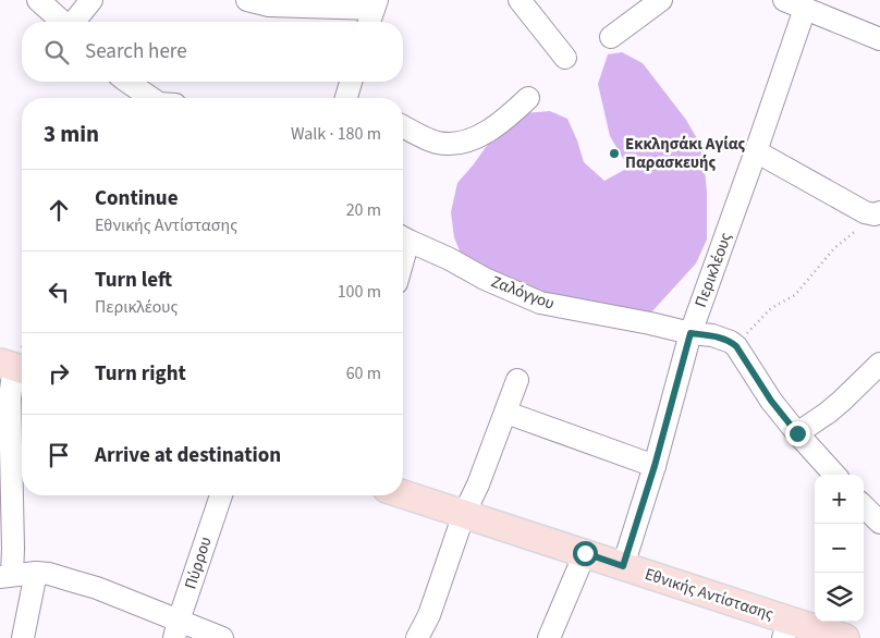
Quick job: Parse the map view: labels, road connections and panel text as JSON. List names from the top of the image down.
{
  "streets": {
    "main road": ["Εθνικής Αντίστασης"],
    "street": ["Περικλέους", "Ζαλόγγου", "Πύρρου"]
  },
  "crossings": [
    ["Περικλέους", "Ζαλόγγου"],
    ["Περικλέους", "Εθνικής Αντίστασης"]
  ],
  "places": ["Εκκλησάκι Αγίας Παρασκευής"],
  "page": {
    "search": "Search here",
    "heading": ["3 min", "Walk · 180 m"],
    "list": [
      ["Continue", "Εθνικής Αντίστασης", "20 m"],
      ["Turn left", "Περικλέους", "100 m"],
      ["Turn right", "60 m"],
      "Arrive at destination"
    ],
    "map_buttons": ["+", "−"]
  }
}
